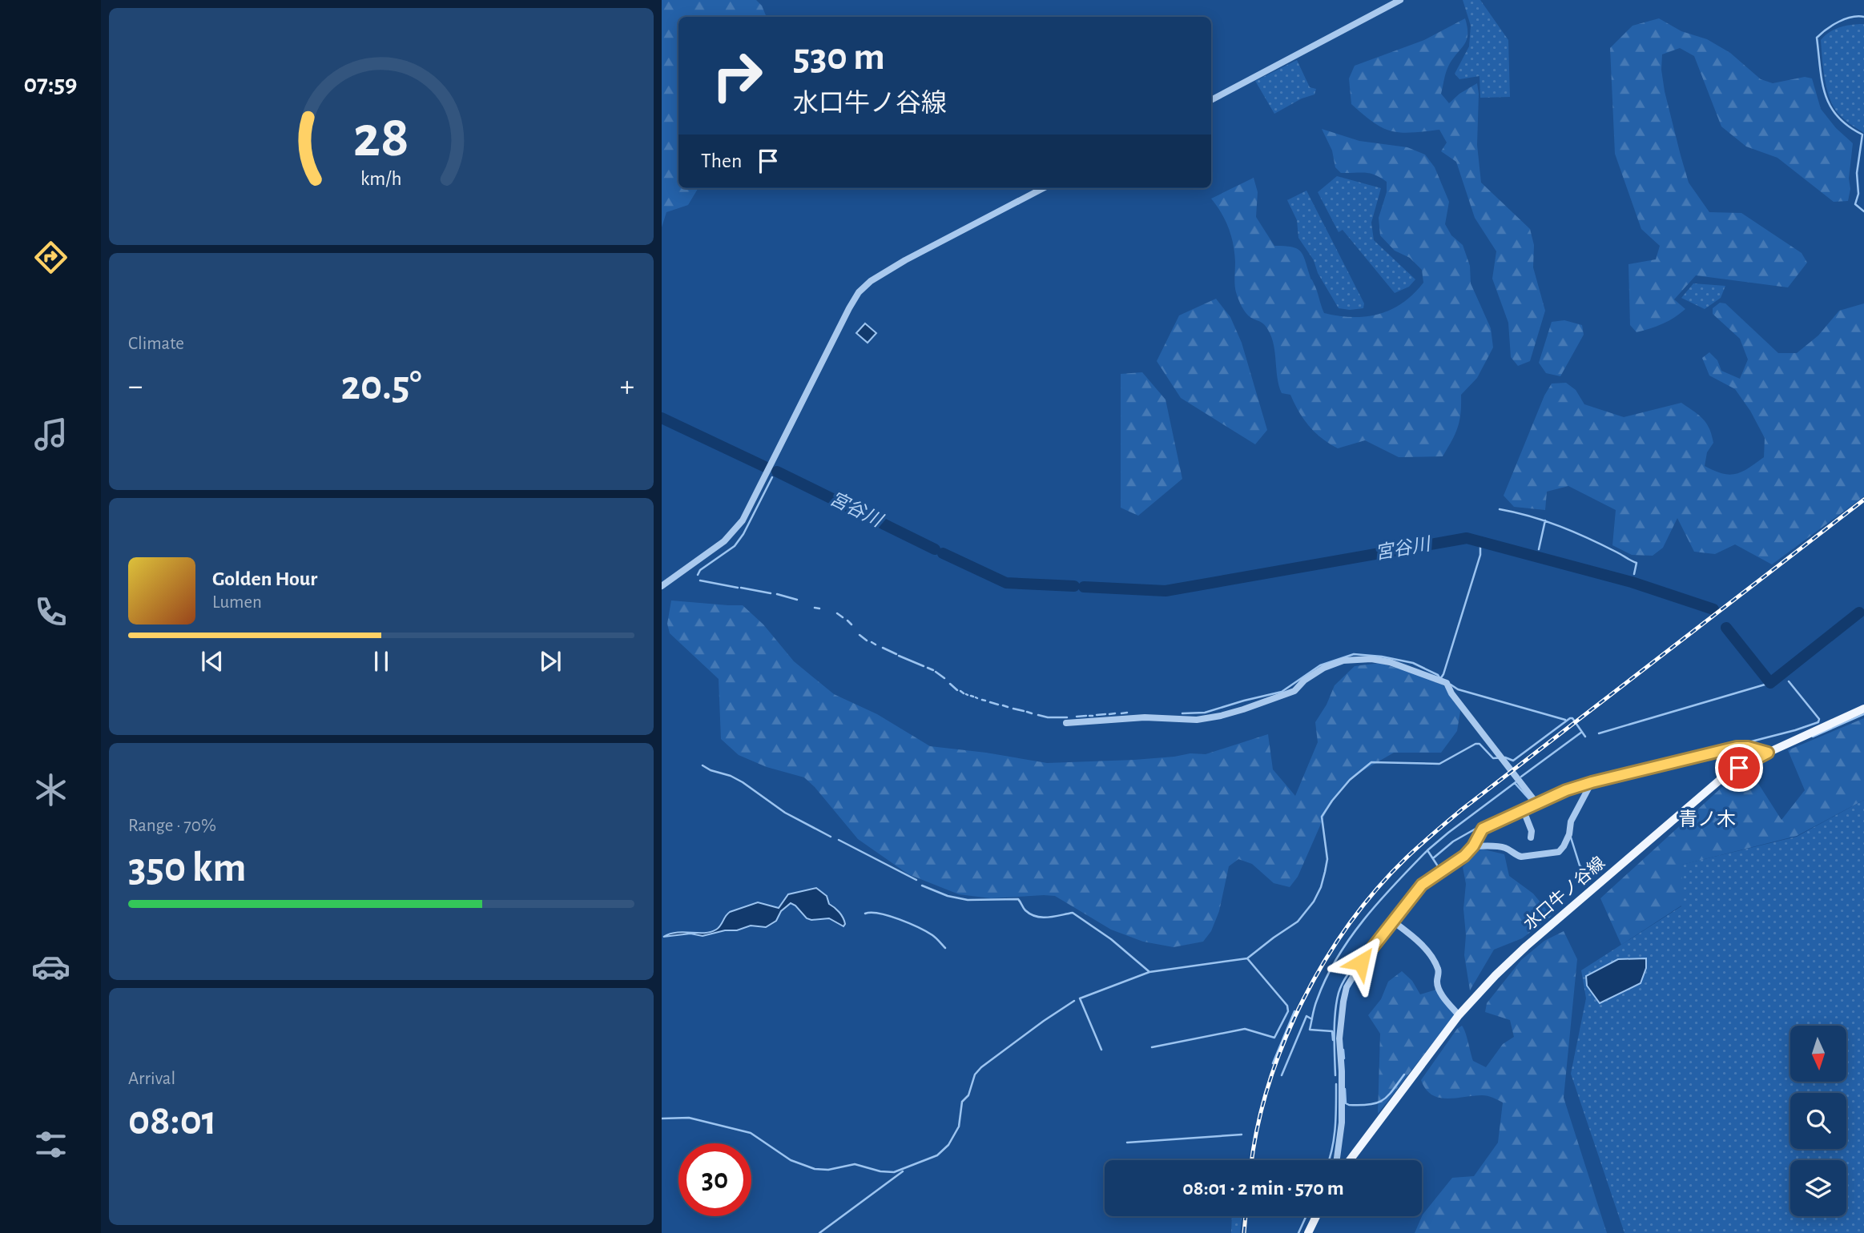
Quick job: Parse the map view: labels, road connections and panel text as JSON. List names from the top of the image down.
{
  "streets": {
    "main road": ["水口牛ノ谷線"]
  },
  "districts": ["青ノ木"],
  "water": ["宮谷川"],
  "north": "bottom",
  "page": {
    "tabs": "07:59",
    "turn": ["530 m", "水口牛ノ谷線"],
    "then": "Then",
    "tile": [
      "Climate",
      ["Range · 70%", "350 km"],
      ["Arrival", "08:01"]
    ],
    "heat": ["−", "20.5°", "+"],
    "song": ["Golden Hour", "Lumen"],
    "limit": "30",
    "trip": "08:01 · 2 min · 570 m",
    "gauge": ["28", "km/h"]
  }
}
